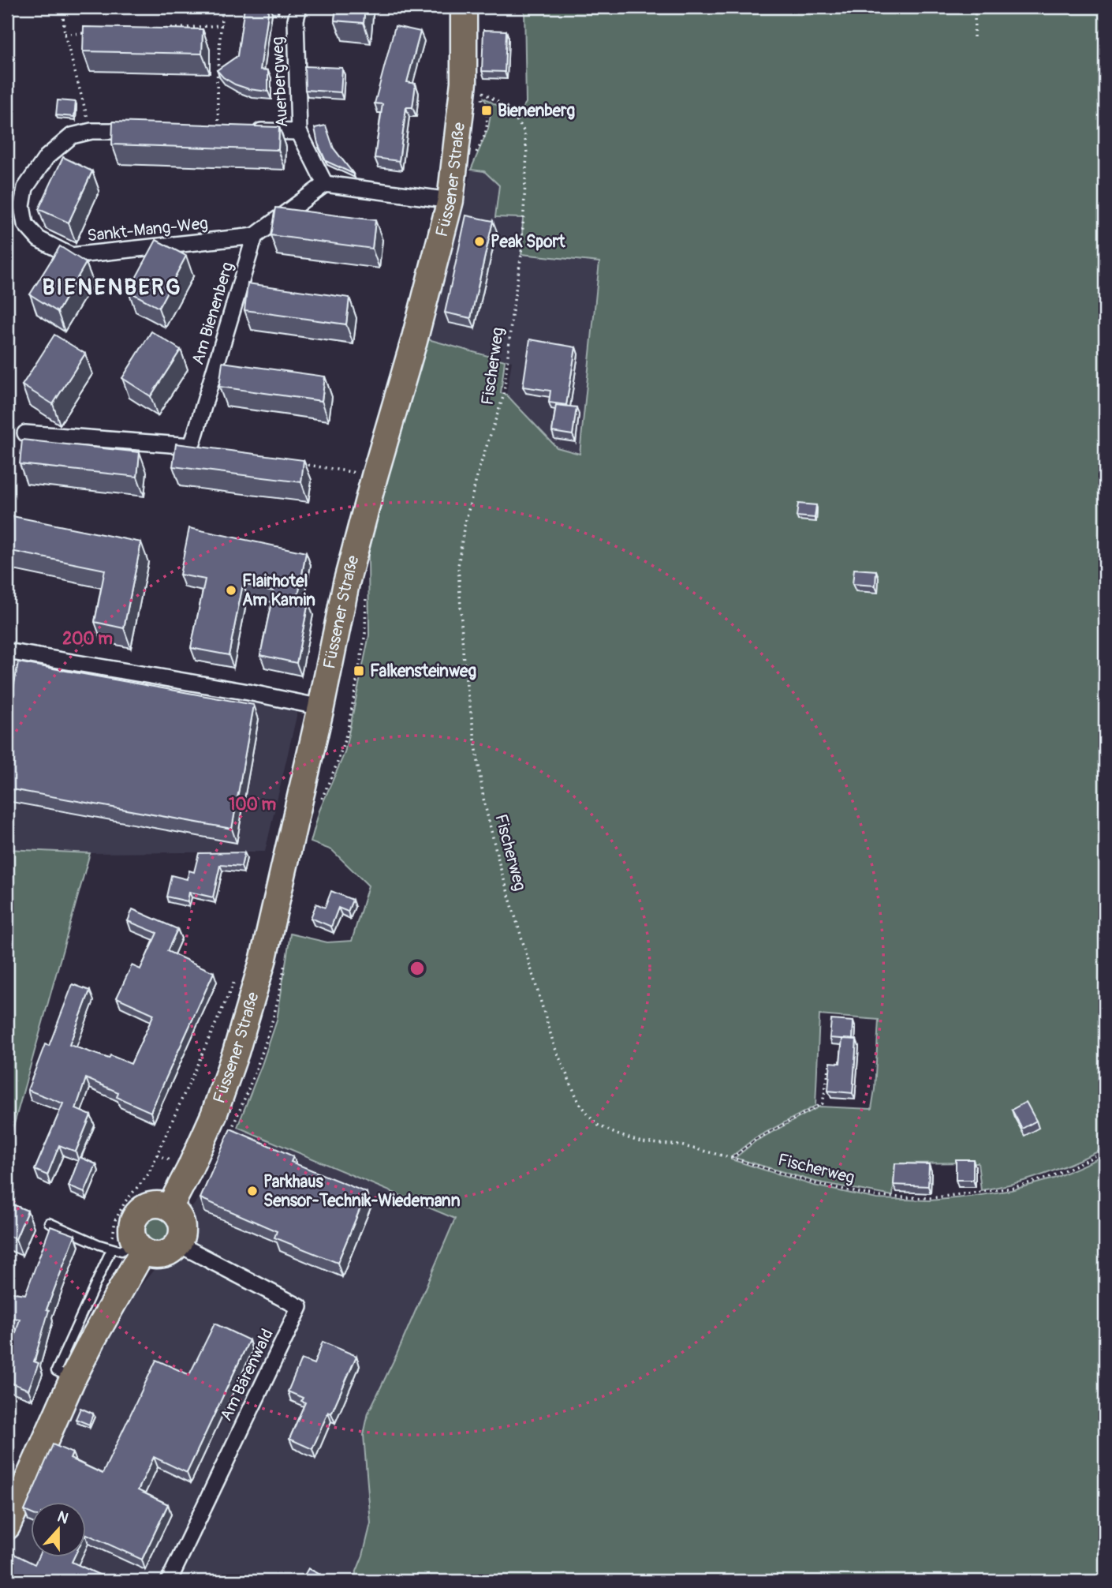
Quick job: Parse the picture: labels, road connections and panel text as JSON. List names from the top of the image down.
{
  "streets": {
    "main road": ["Füssener Straße"],
    "street": [
      "Auerbergweg",
      "Sankt-Mang-Weg",
      "Am Bienenberg",
      "Am Bärenwald"
    ],
    "path": ["Fischerweg"]
  },
  "crossings": [
    ["Füssener Straße", "Fischerweg"],
    ["Füssener Straße", "Am Bärenwald"],
    ["Sankt-Mang-Weg", "Am Bienenberg"]
  ],
  "districts": ["BIENENBERG"],
  "places": {
    "transit": ["Bienenberg", "Falkensteinweg"],
    "other": ["Peak Sport", "Flairhotel Am Kamin", "Parkhaus Sensor-Technik-Wiedemann"]
  },
  "north": "top",
  "rings": ["200 m", "100 m"]
}
